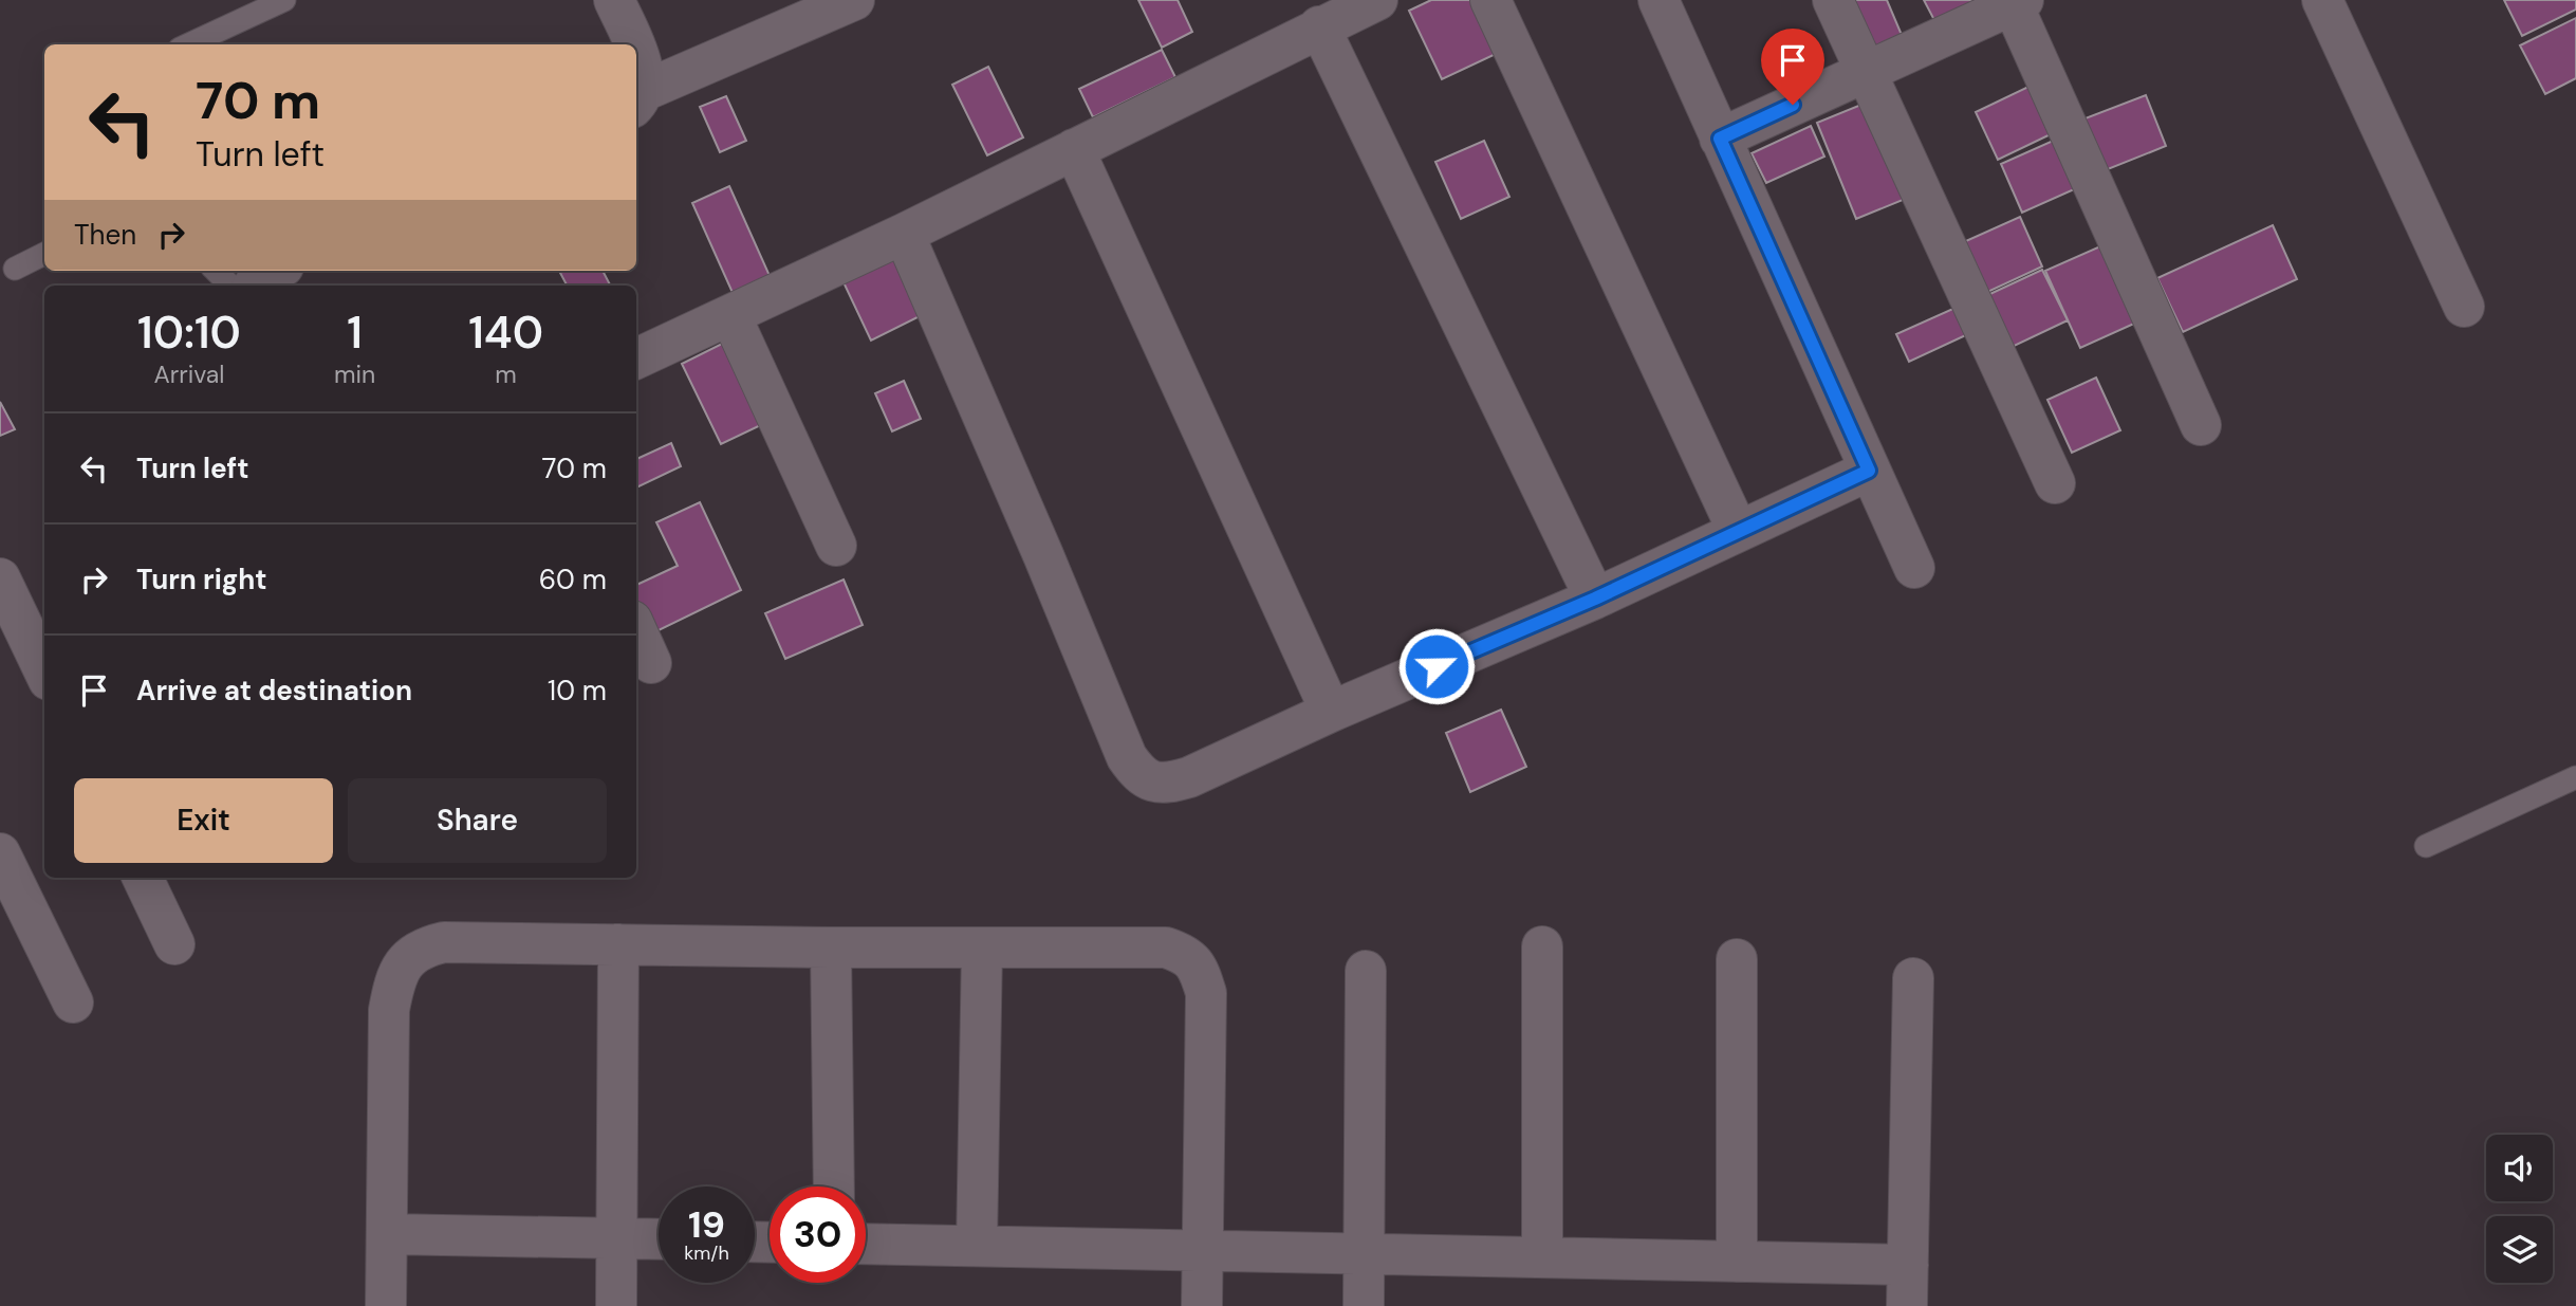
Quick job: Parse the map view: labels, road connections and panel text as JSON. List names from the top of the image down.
{
  "page": {
    "turn": ["70 m", "Turn left"],
    "then": "Then",
    "eta": [
      "10:10",
      "Arrival",
      "1",
      "min",
      "140",
      "m"
    ],
    "list": [
      {
        "name": "Turn left",
        "value": "70 m"
      },
      {
        "name": "Turn right",
        "value": "60 m"
      },
      {
        "name": "Arrive at destination",
        "value": "10 m"
      }
    ],
    "buttons": ["Exit", "Share"],
    "speed": "19 km/h",
    "limit": "30"
  }
}
